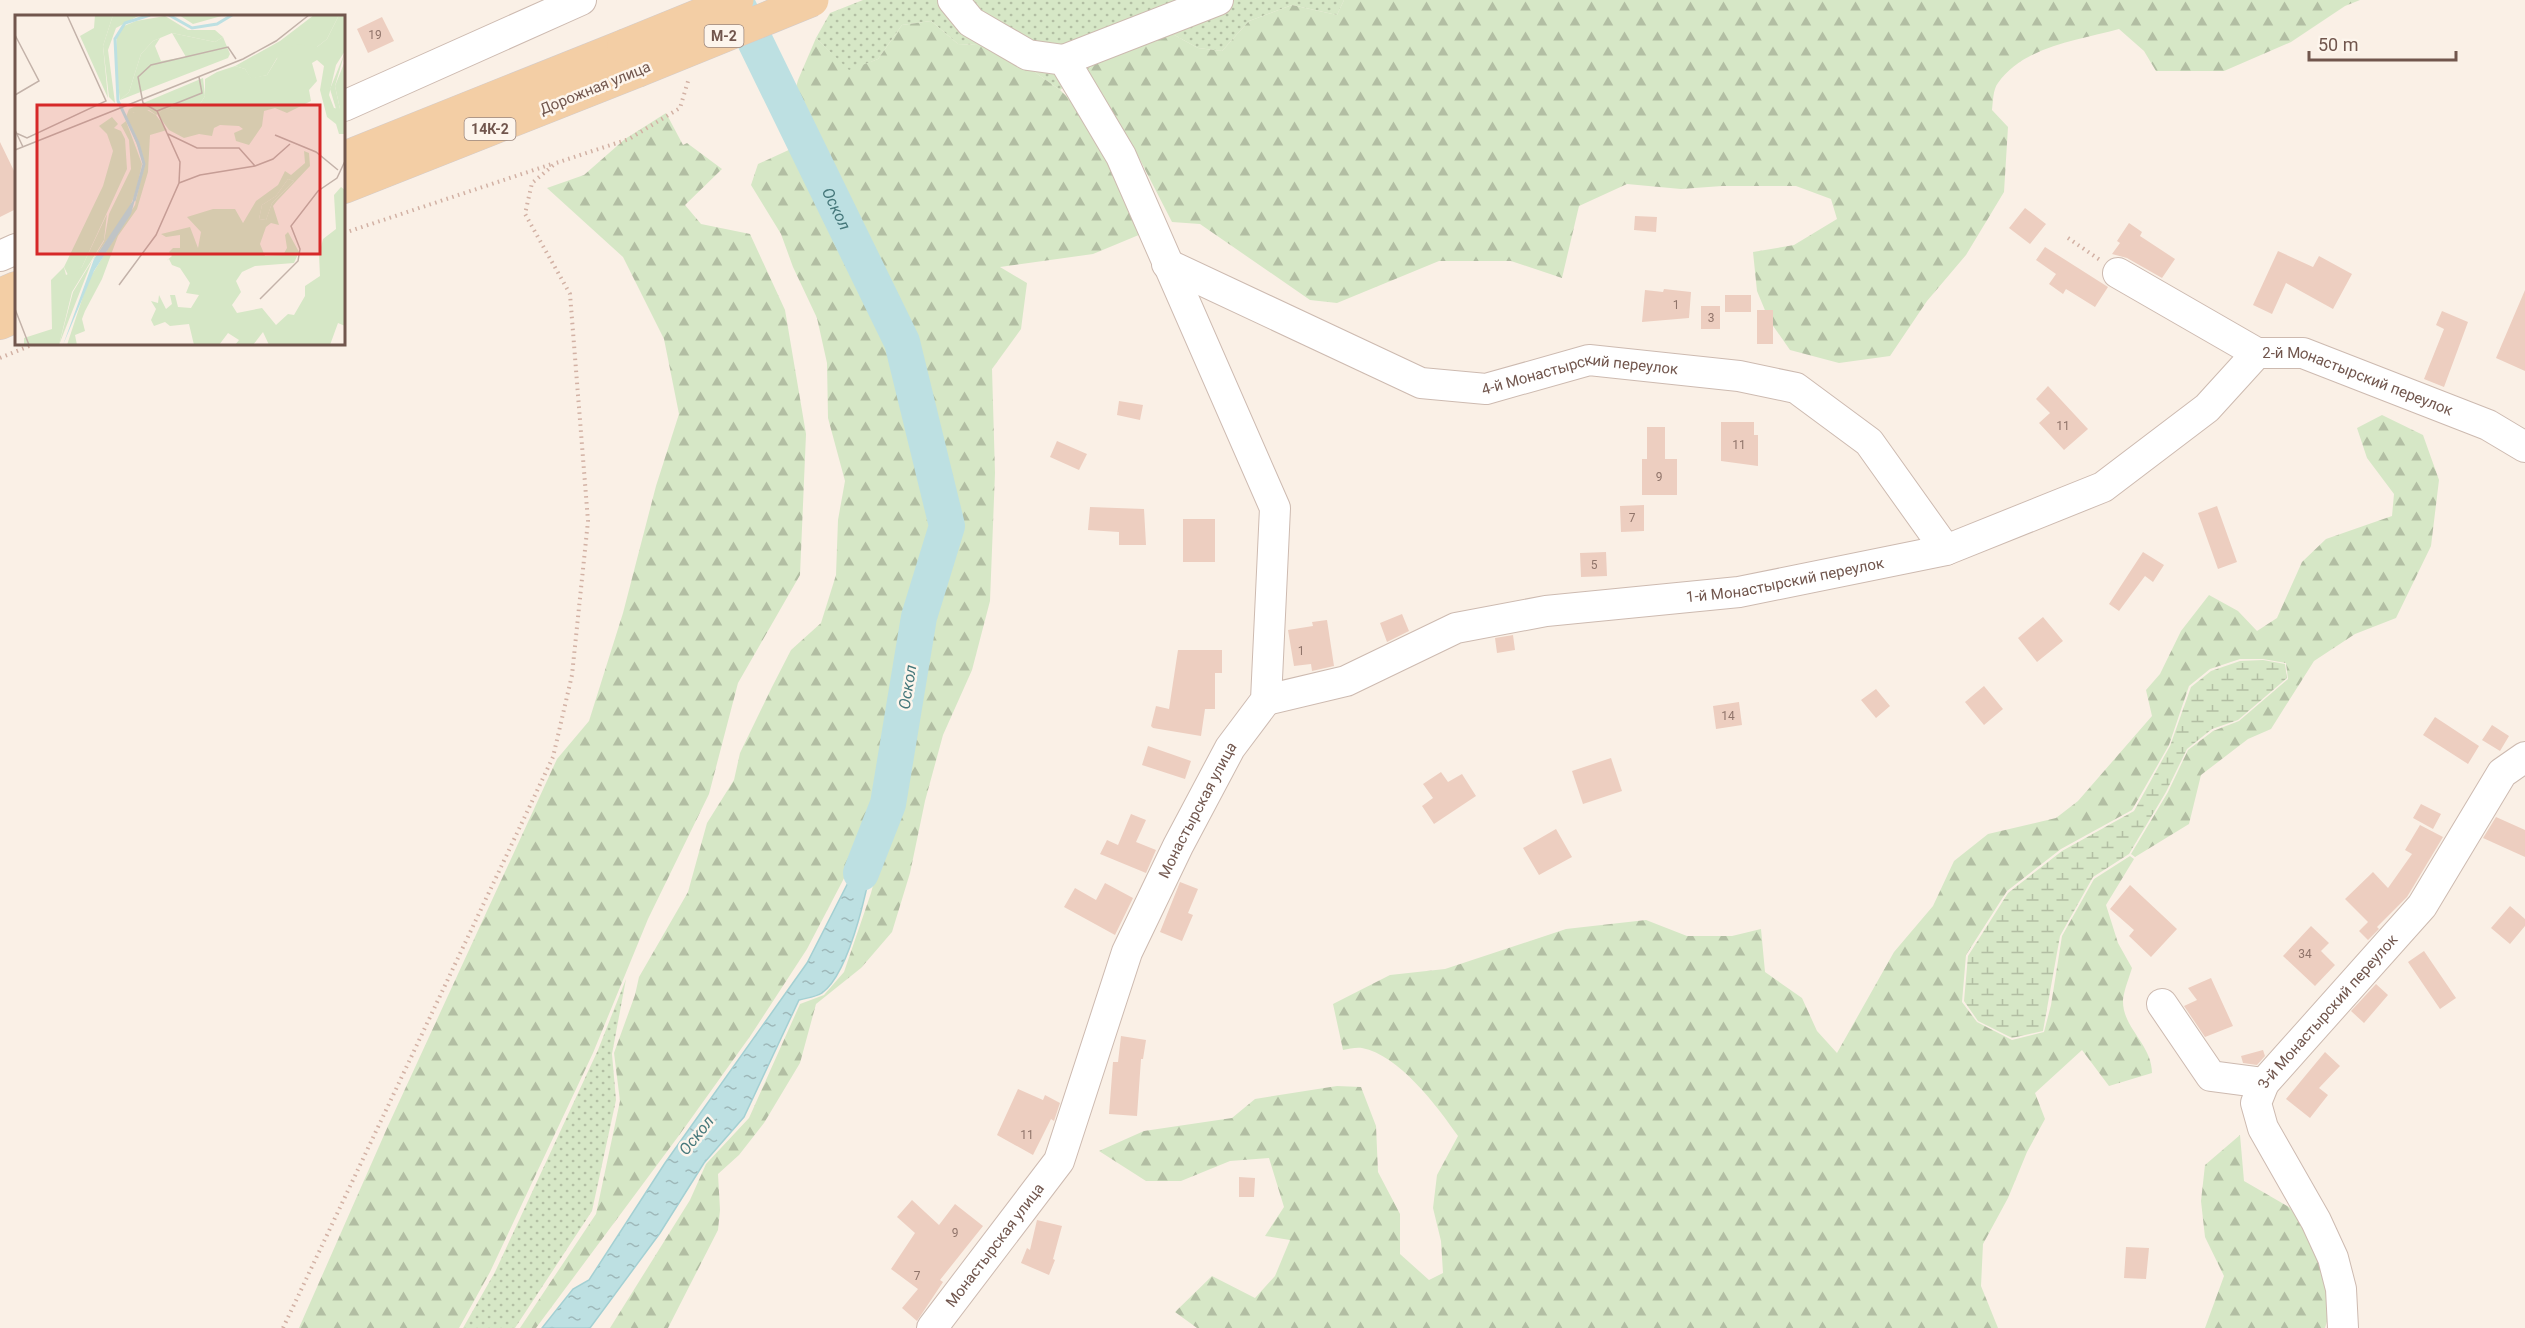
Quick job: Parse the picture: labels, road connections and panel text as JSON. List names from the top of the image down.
{
  "streets": {
    "main road": ["М-2", "Дорожная улица", "14К-2"],
    "lane": [
      "4-й Монастырский переулок",
      "2-й Монастырский переулок",
      "1-й Монастырский переулок",
      "Монастырская улица",
      "3-й Монастырский переулок"
    ]
  },
  "crossings": [
    ["4-й Монастырский переулок", "1-й Монастырский переулок"],
    ["2-й Монастырский переулок", "1-й Монастырский переулок"],
    ["1-й Монастырский переулок", "Монастырская улица"]
  ],
  "water": ["Оскол"],
  "house_numbers": [
    "19",
    "1",
    "3",
    "11",
    "11",
    "9",
    "7",
    "5",
    "1",
    "14",
    "34",
    "11",
    "9",
    "7"
  ],
  "scale_bar": "50 m"
}
